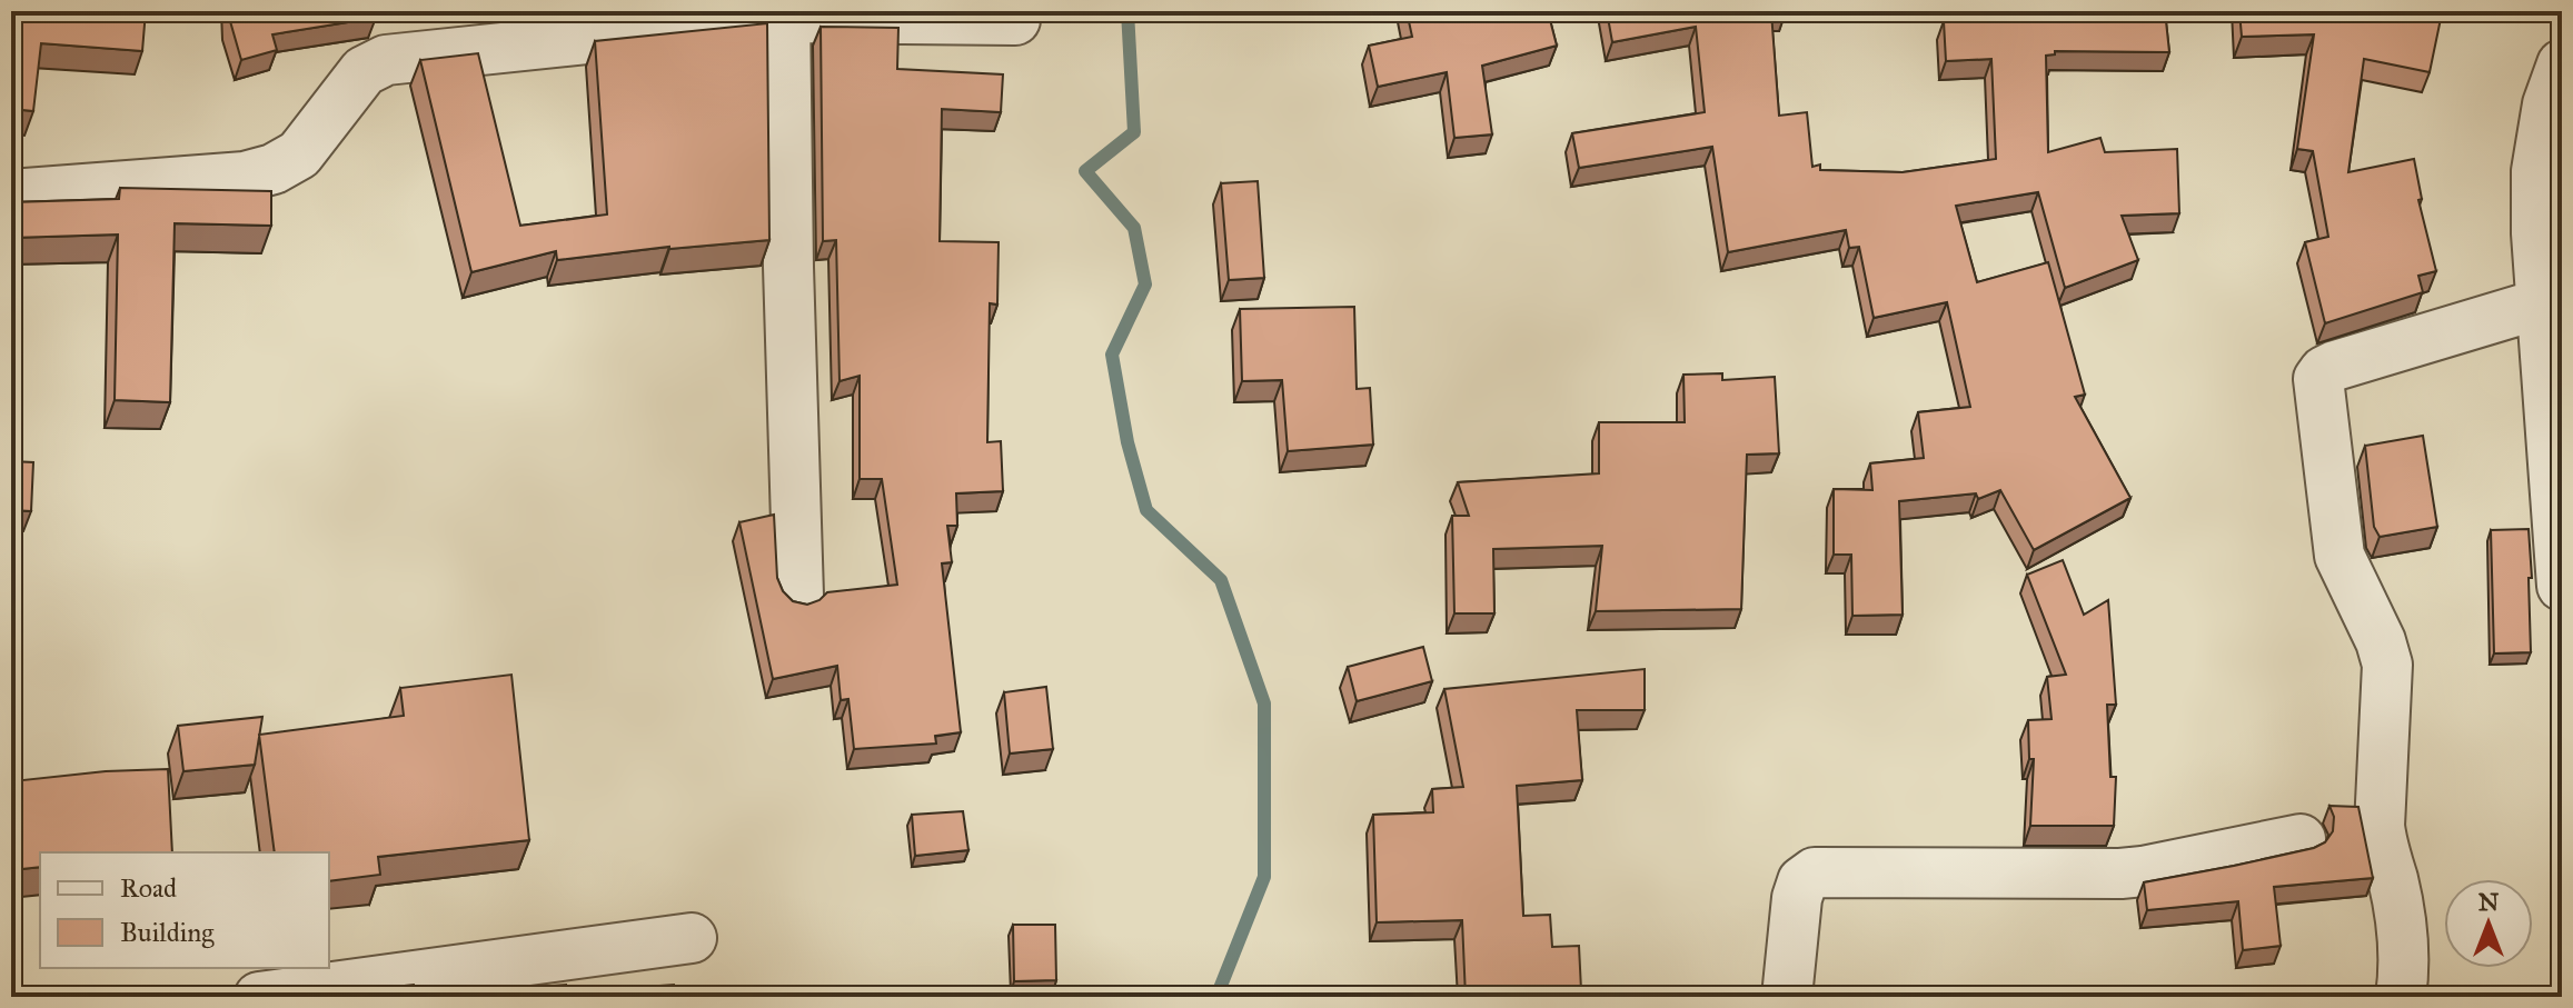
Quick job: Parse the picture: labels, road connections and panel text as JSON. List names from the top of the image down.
{
  "legend": ["Road", "Building"],
  "north": "top"
}
